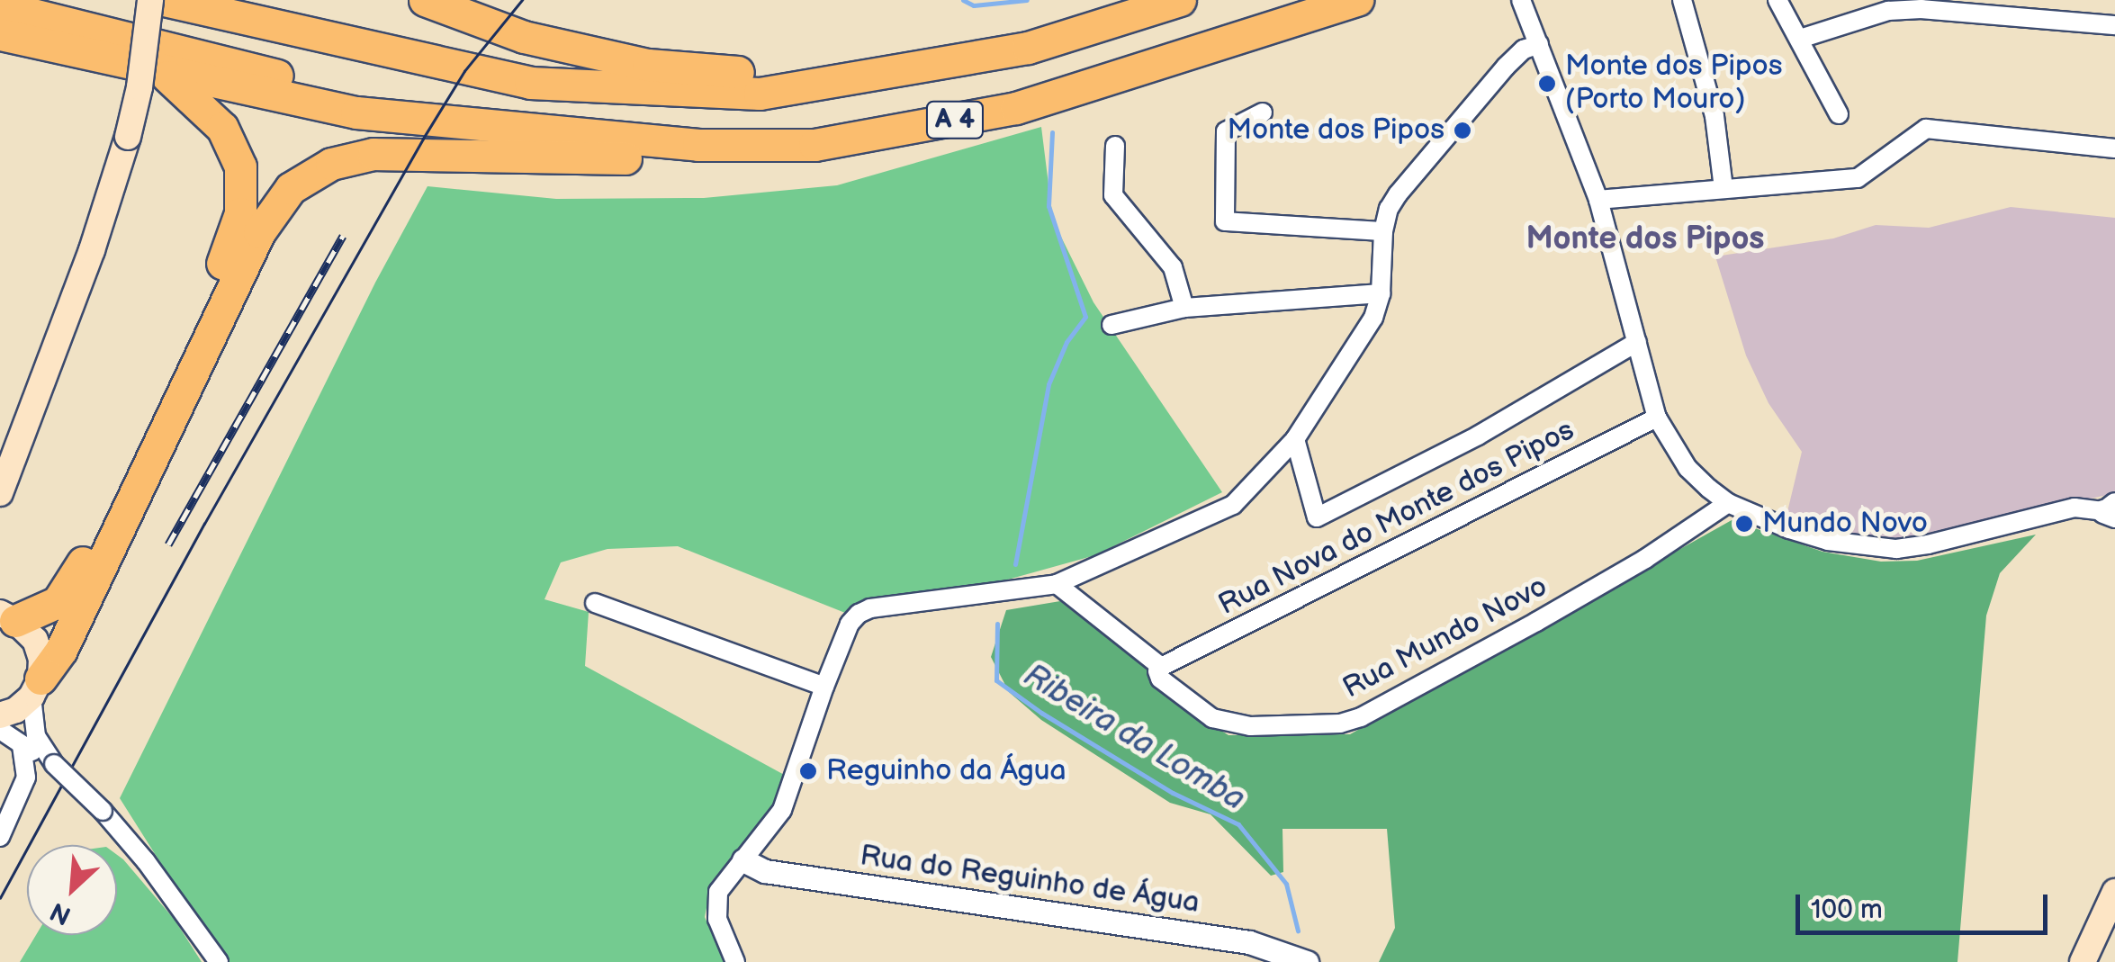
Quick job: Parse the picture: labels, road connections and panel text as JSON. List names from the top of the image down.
{
  "streets": {
    "highway": ["A 4"],
    "street": ["Rua Nova do Monte dos Pipos", "Rua Mundo Novo", "Rua do Reguinho de Água"]
  },
  "crossings": [
    ["Rua Nova do Monte dos Pipos", "Rua Mundo Novo"]
  ],
  "districts": ["Monte dos Pipos"],
  "water": ["Ribeira da Lomba"],
  "places": [
    "Monte dos Pipos (Porto Mouro)",
    "Monte dos Pipos",
    "Mundo Novo",
    "Reguinho da Água"
  ],
  "scale_bar": "100 m",
  "north": "bottom left"
}
